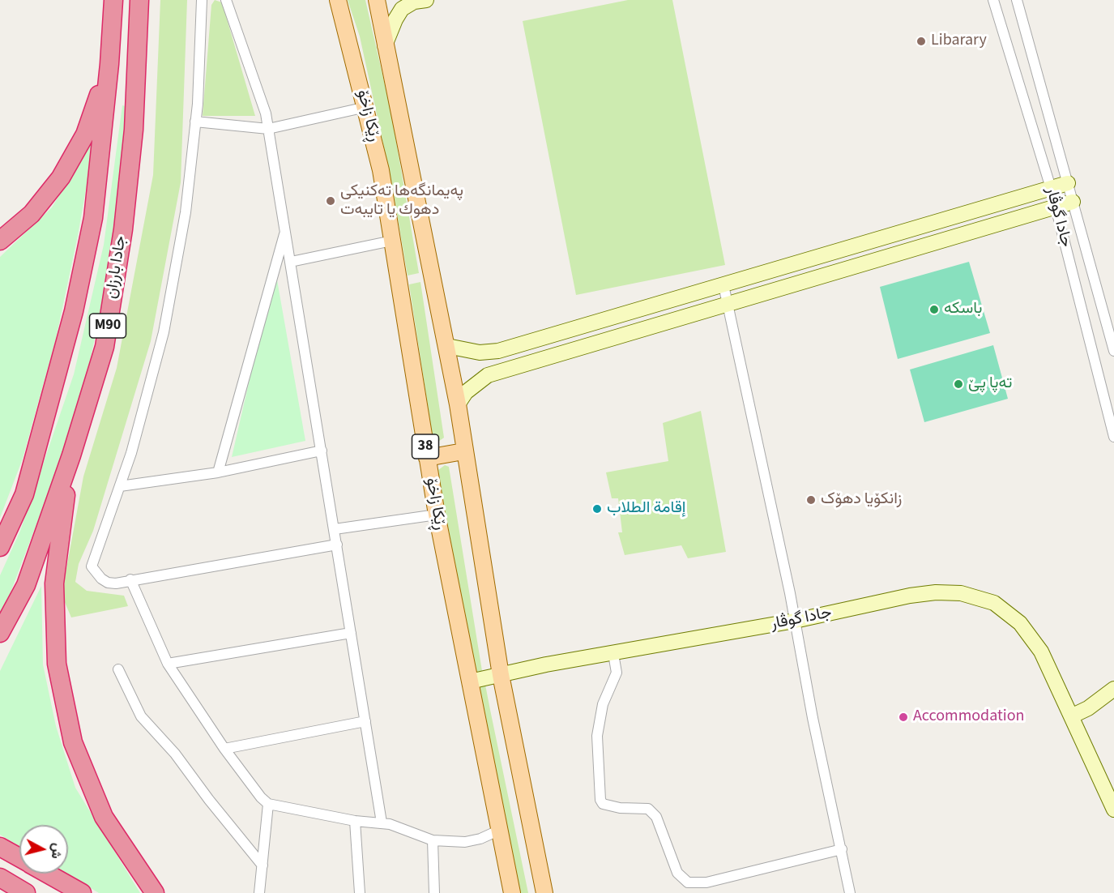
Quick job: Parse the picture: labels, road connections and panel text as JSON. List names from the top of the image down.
{
  "streets": {
    "highway": ["جادا بارزان", "M90"],
    "main road": ["ڕێکا زاخۆ", "38"],
    "street": ["جادا گوڤار"]
  },
  "crossings": [
    ["ڕێکا زاخۆ", "جادا گوڤار"]
  ],
  "places": [
    "Libarary",
    "پەیمانگەها تەکنیکی دهوك یا تایبەت",
    "باسکە",
    "تەپا پێ",
    "زانکۆیا دهۆک",
    "إقامة الطلاب",
    "Accommodation"
  ],
  "north": "right"
}
